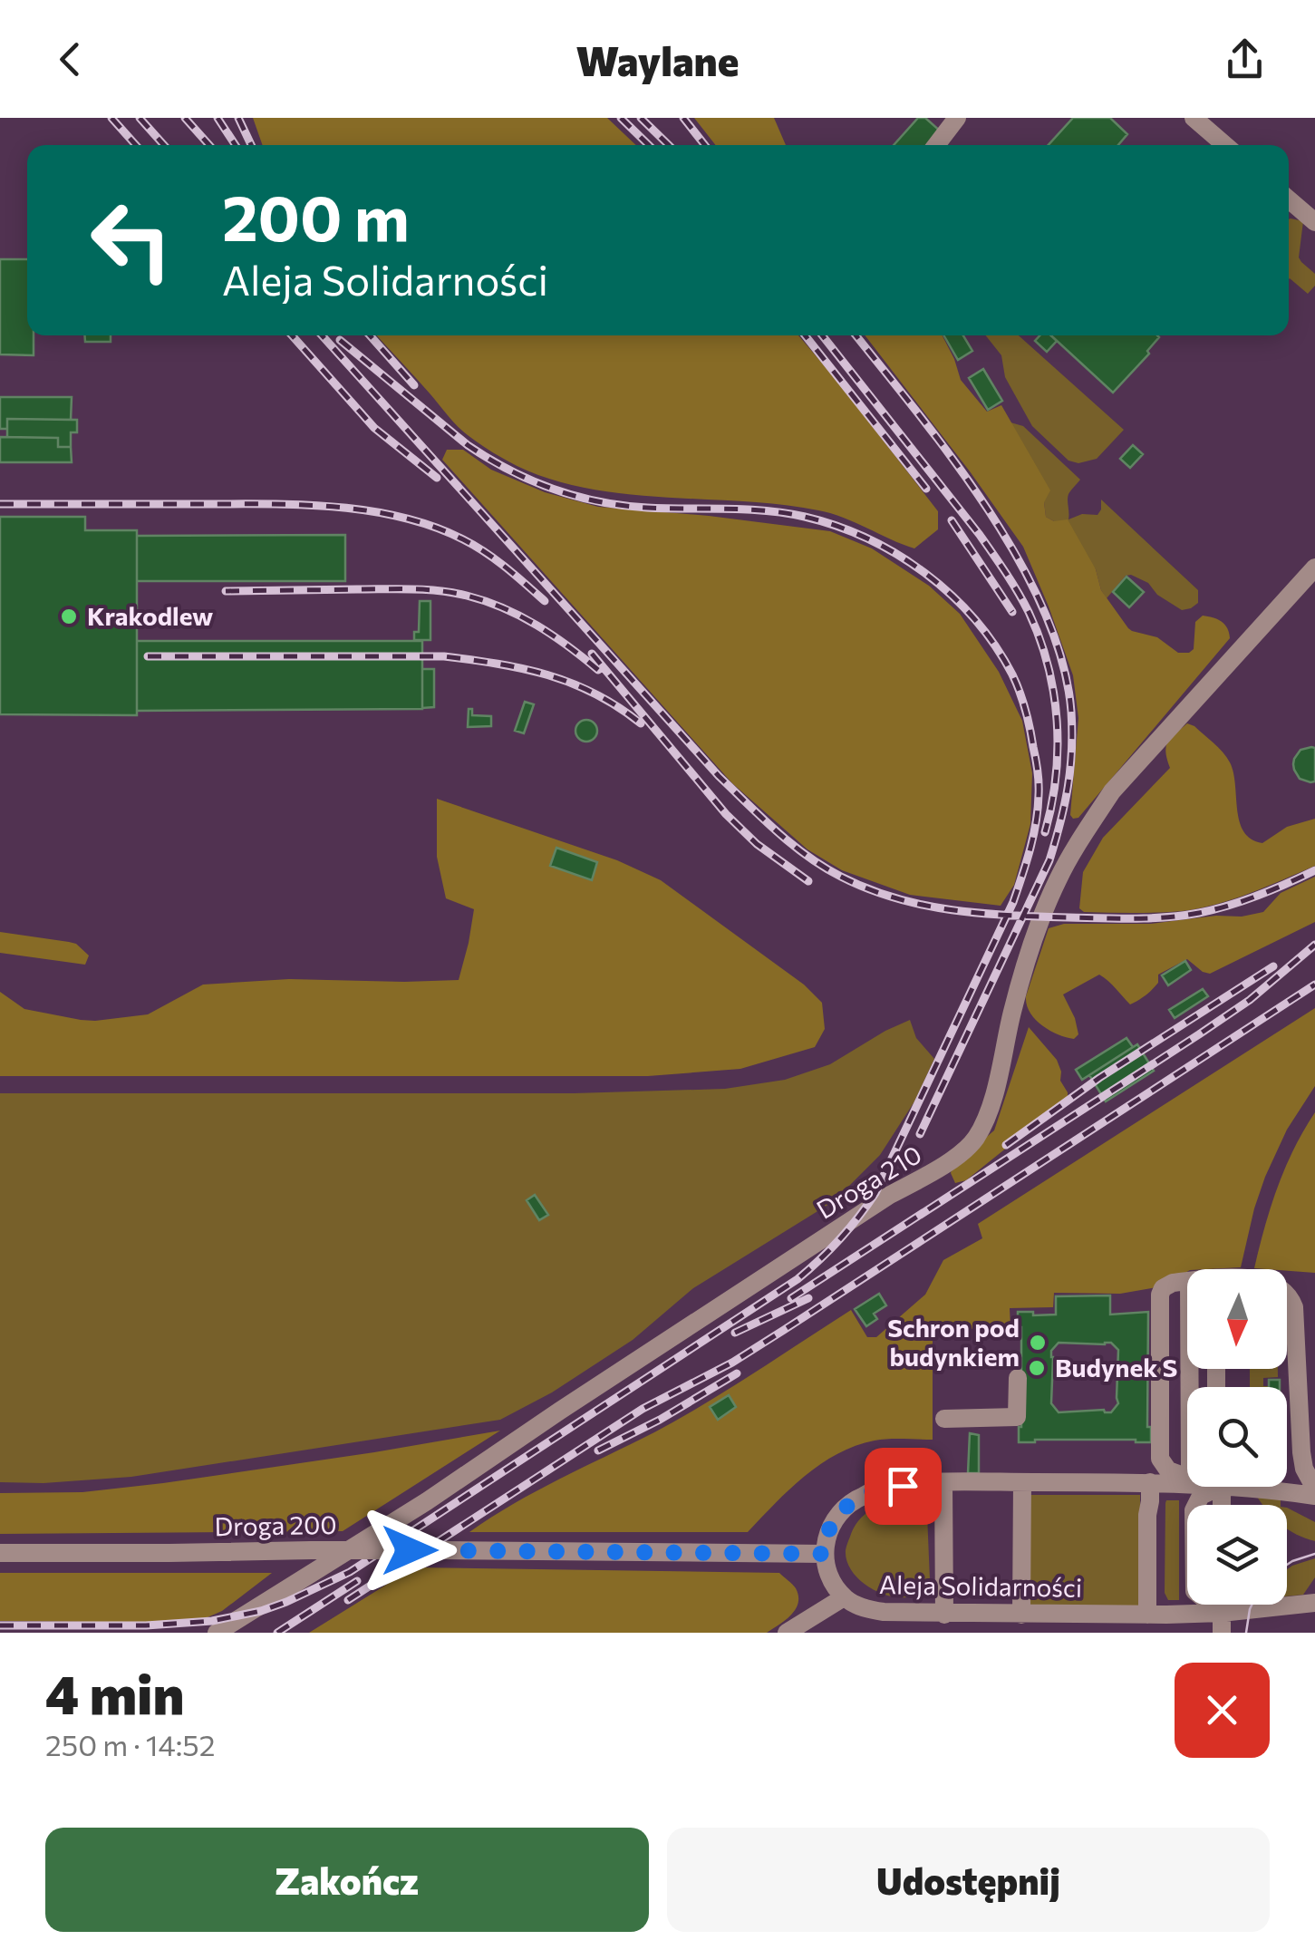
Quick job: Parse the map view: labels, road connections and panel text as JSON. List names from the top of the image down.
{
  "streets": {
    "street": ["Droga 210", "Droga 200", "Aleja Solidarności"]
  },
  "crossings": [
    ["Droga 200", "Aleja Solidarności"]
  ],
  "places": ["Krakodlew", "Schron pod budynkiem", "Budynek S"],
  "north": "bottom",
  "page": {
    "header": "Waylane",
    "turn": ["200 m", "Aleja Solidarności"],
    "heading": ["4 min", "250 m · 14:52"],
    "buttons": ["Zakończ", "Udostępnij"]
  }
}
